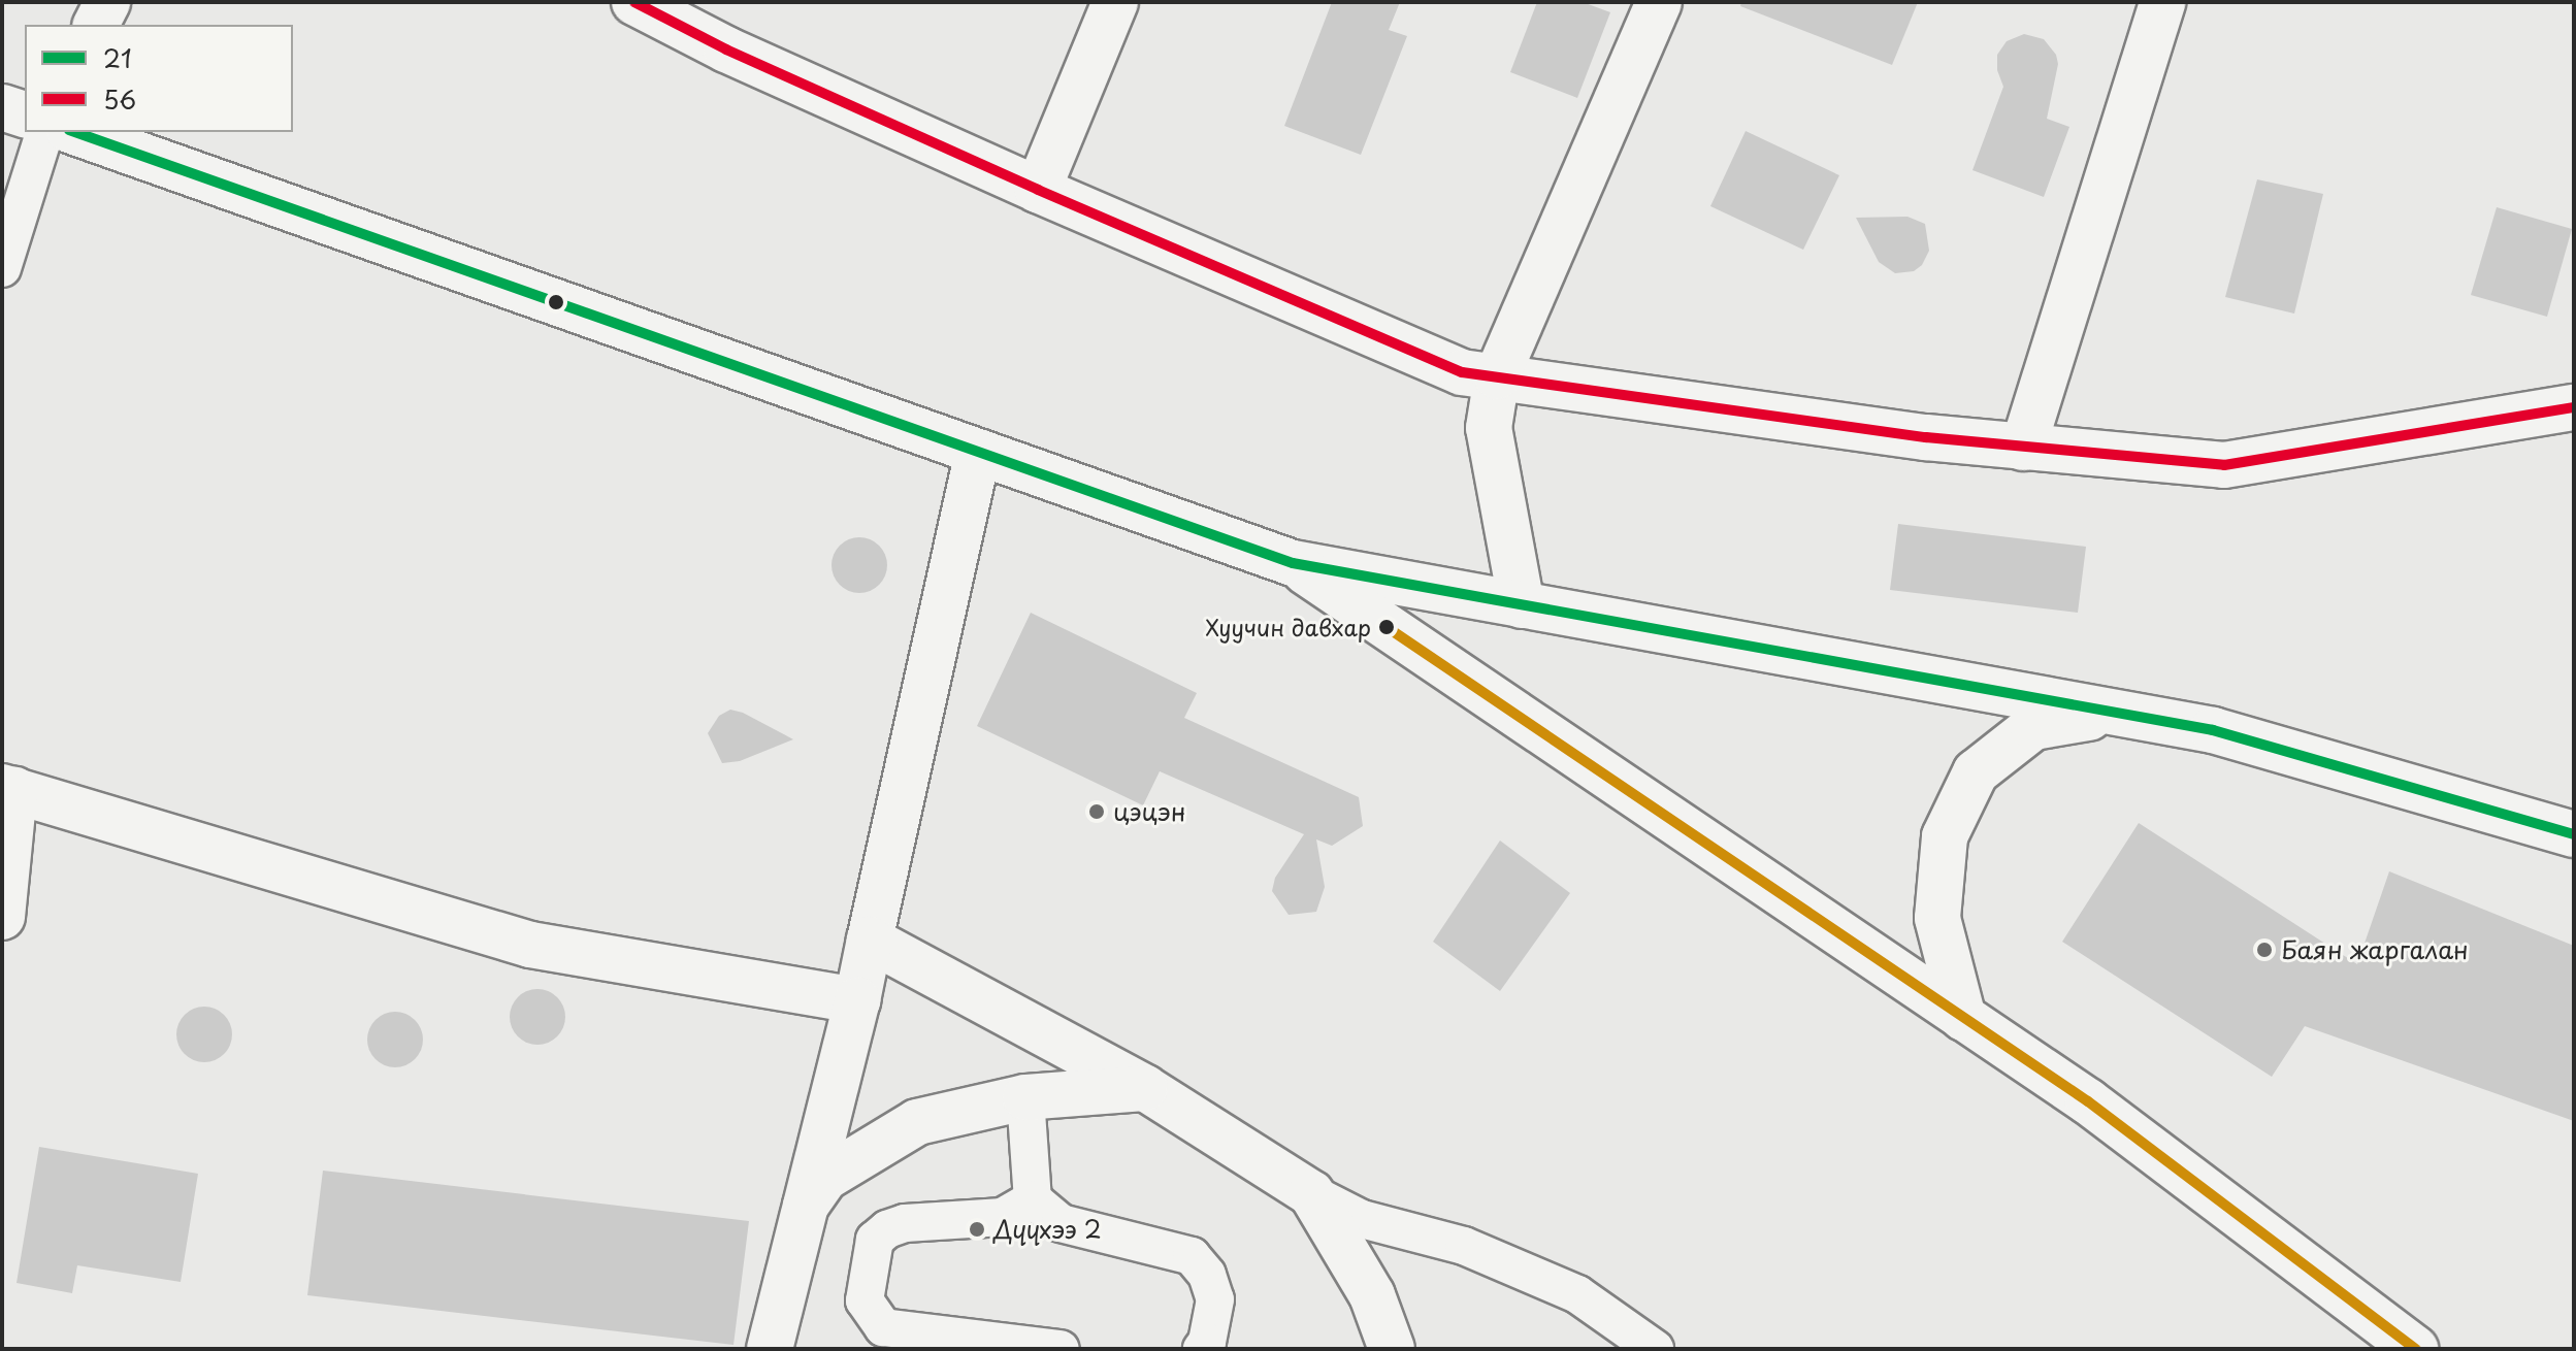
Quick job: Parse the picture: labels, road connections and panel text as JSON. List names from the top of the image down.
{
  "places": [
    "Хуучин давхар",
    "цэцэн",
    "Баян жаргалан",
    "Дүүхээ 2"
  ],
  "lines": ["transit line 56", "transit line 21"],
  "legend": ["21", "56"]
}
